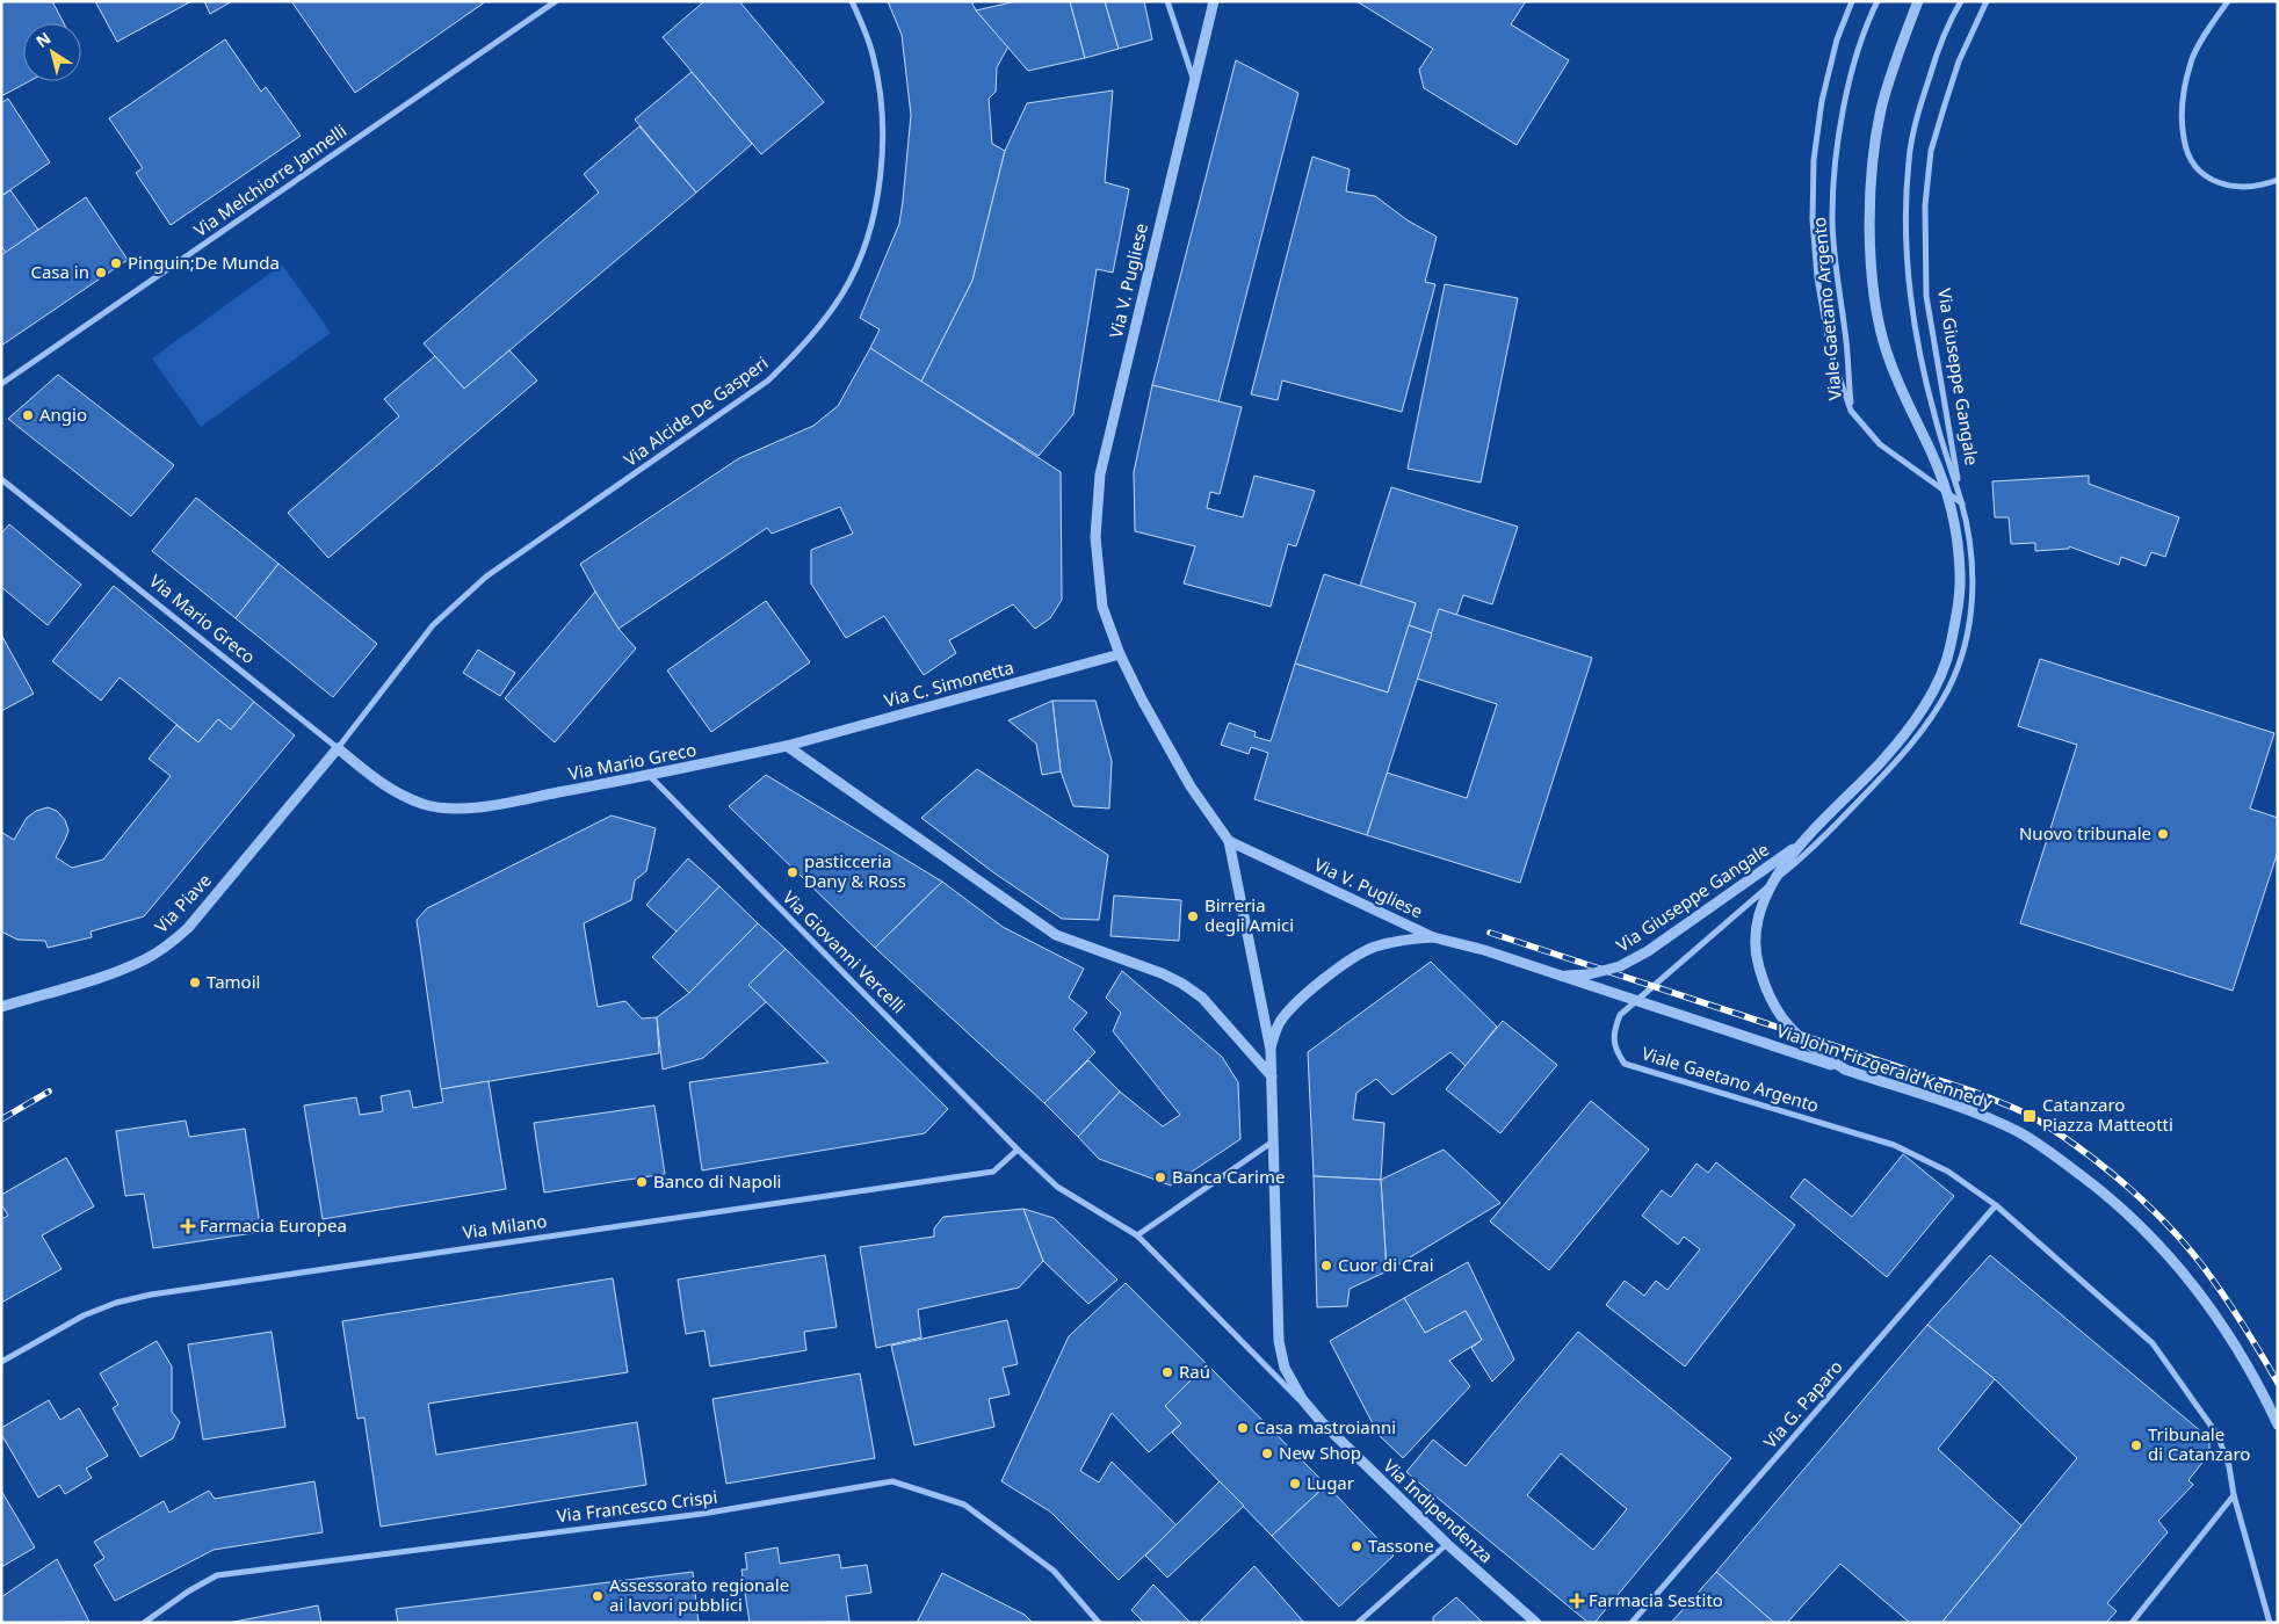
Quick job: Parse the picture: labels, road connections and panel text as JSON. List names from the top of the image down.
{
  "streets": {
    "street": [
      "Via Melchiorre Jannelli",
      "Via V. Pugliese",
      "Viale Gaetano Argento",
      "Via Giuseppe Gangale",
      "Via Alcide De Gasperi",
      "Via Mario Greco",
      "Via C. Simonetta",
      "Via Piave",
      "Via Giovanni Vercelli",
      "Via John Fitzgerald Kennedy",
      "Via Milano",
      "Via G. Paparo",
      "Via Francesco Crispi",
      "Via Indipendenza"
    ]
  },
  "crossings": [
    ["Via V. Pugliese", "Via Giuseppe Gangale"],
    ["Via V. Pugliese", "Via C. Simonetta"],
    ["Via V. Pugliese", "Via John Fitzgerald Kennedy"],
    ["Viale Gaetano Argento", "Via Giuseppe Gangale"],
    ["Viale Gaetano Argento", "Via G. Paparo"],
    ["Via Giuseppe Gangale", "Via John Fitzgerald Kennedy"],
    ["Via Alcide De Gasperi", "Via Mario Greco"],
    ["Via Alcide De Gasperi", "Via Piave"],
    ["Via Mario Greco", "Via C. Simonetta"],
    ["Via Mario Greco", "Via Piave"],
    ["Via Mario Greco", "Via Giovanni Vercelli"],
    ["Via Giovanni Vercelli", "Via Milano"],
    ["Via Giovanni Vercelli", "Via Indipendenza"],
    ["Via Milano", "Via Indipendenza"]
  ],
  "places": {
    "other": [
      "Pinguin;De Munda",
      "Casa in",
      "Angio",
      "Nuovo tribunale",
      "pasticceria Dany & Ross",
      "Birreria degli Amici",
      "Tamoil",
      "Banca Carime",
      "Banco di Napoli",
      "Cuor di Crai",
      "Raú",
      "Casa mastroianni",
      "Tribunale di Catanzaro",
      "New Shop",
      "Lugar",
      "Tassone",
      "Assessorato regionale ai lavori pubblici"
    ],
    "transit": ["Catanzaro Piazza Matteotti"],
    "health": ["Farmacia Europea", "Farmacia Sestito"]
  },
  "north": "top left"
}
